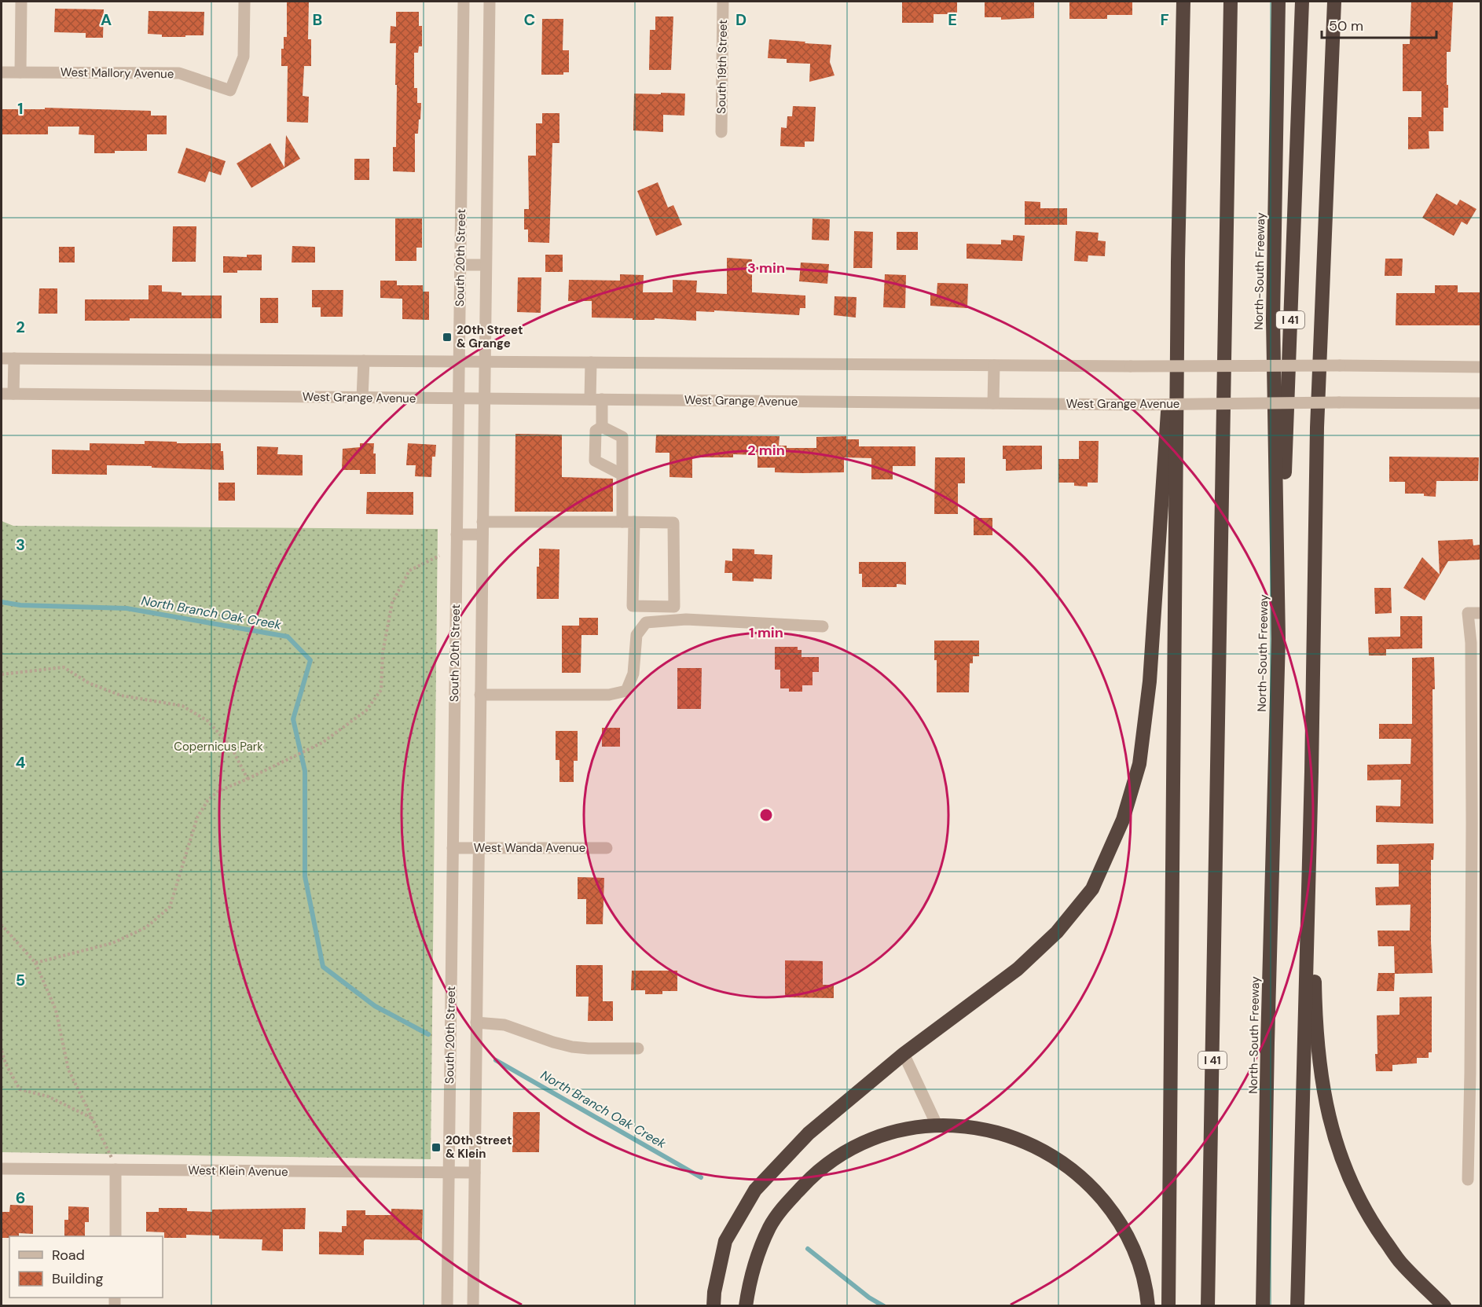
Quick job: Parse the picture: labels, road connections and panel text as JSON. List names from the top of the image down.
{
  "streets": {
    "highway": ["North-South Freeway", "I 41"],
    "street": [
      "South 19th Street",
      "West Mallory Avenue",
      "South 20th Street",
      "West Grange Avenue",
      "West Wanda Avenue",
      "West Klein Avenue"
    ]
  },
  "crossings": [
    ["South 20th Street", "West Grange Avenue"],
    ["South 20th Street", "West Wanda Avenue"],
    ["South 20th Street", "West Klein Avenue"],
    ["North-South Freeway", "I 41"]
  ],
  "water": ["North Branch Oak Creek"],
  "parks": ["Copernicus Park"],
  "places": {
    "transit": ["20th Street & Grange", "20th Street & Klein"]
  },
  "legend": ["Road", "Building"],
  "scale_bar": "50 m",
  "grid": {
    "columns": [
      "A",
      "B",
      "C",
      "D",
      "E",
      "F"
    ],
    "rows": [
      "1",
      "2",
      "3",
      "4",
      "5",
      "6"
    ]
  },
  "rings": ["3 min", "2 min", "1 min"]
}
